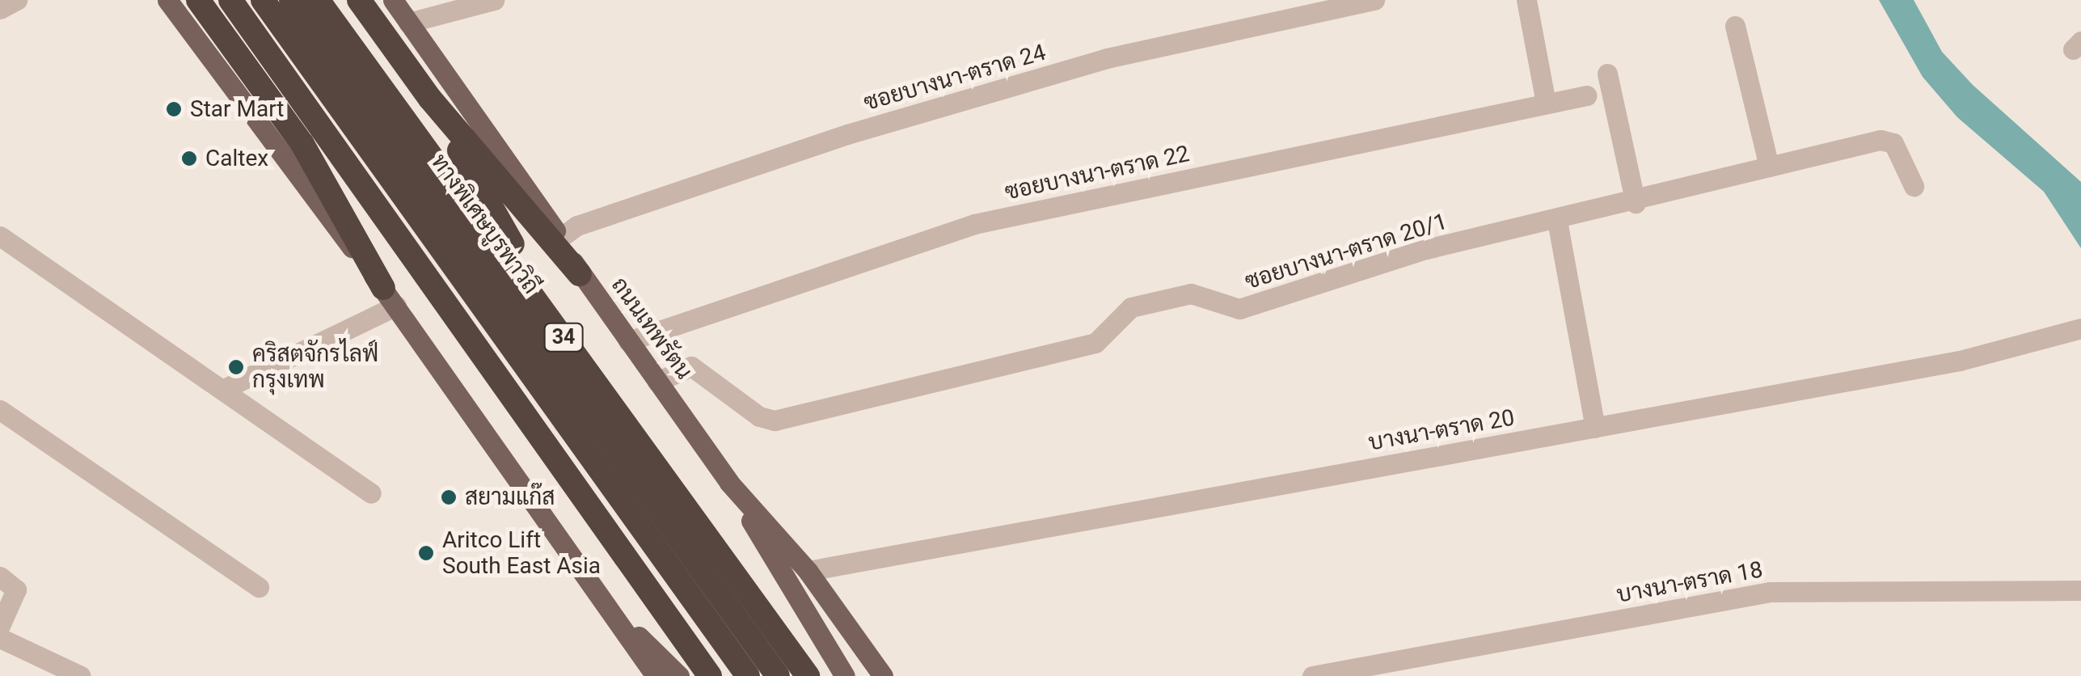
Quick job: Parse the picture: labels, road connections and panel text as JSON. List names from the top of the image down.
{
  "streets": {
    "highway": ["ทางพิเศษบูรพาวิถี", "34"],
    "main road": ["ถนนเทพรัตน"],
    "street": [
      "ซอยบางนา-ตราด 24",
      "ซอยบางนา-ตราด 22",
      "ซอยบางนา-ตราด 20/1",
      "บางนา-ตราด 20",
      "บางนา-ตราด 18"
    ]
  },
  "crossings": [
    ["ซอยบางนา-ตราด 24", "ถนนเทพรัตน"],
    ["ซอยบางนา-ตราด 22", "ถนนเทพรัตน"],
    ["ซอยบางนา-ตราด 20/1", "ถนนเทพรัตน"],
    ["ถนนเทพรัตน", "บางนา-ตราด 20"]
  ],
  "places": [
    "Star Mart",
    "Caltex",
    "คริสตจักรไลฟ์ กรุงเทพ",
    "สยามแก๊ส",
    "Aritco Lift South East Asia"
  ]
}
